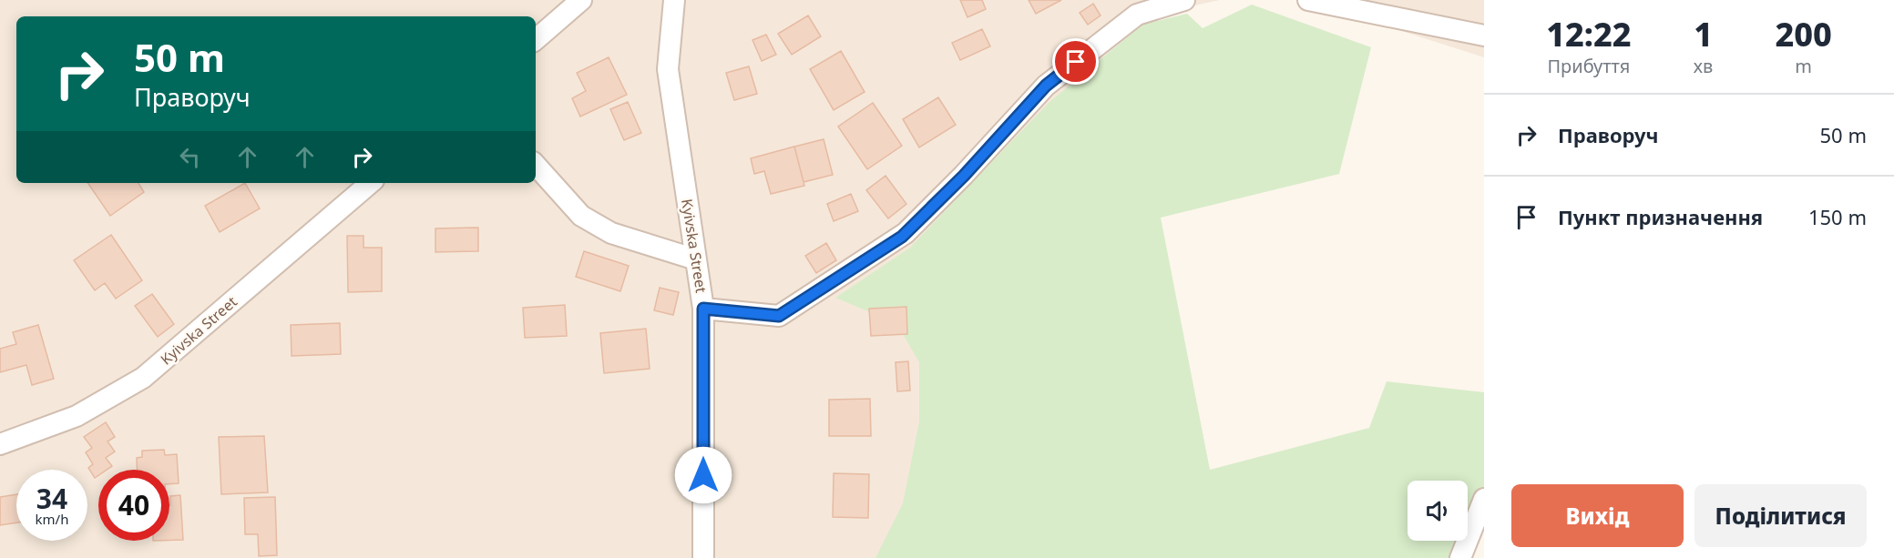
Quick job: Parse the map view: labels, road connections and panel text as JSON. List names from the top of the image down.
{
  "streets": {
    "street": ["Kyivska Street"]
  },
  "page": {
    "eta": [
      "12:22",
      "Прибуття",
      "1",
      "хв",
      "200",
      "m"
    ],
    "turn": ["50 m", "Праворуч"],
    "list": [
      {
        "name": "Праворуч",
        "value": "50 m"
      },
      {
        "name": "Пункт призначення",
        "value": "150 m"
      }
    ],
    "speed": "34 km/h",
    "limit": "40",
    "buttons": ["Вихід", "Поділитися"]
  }
}
